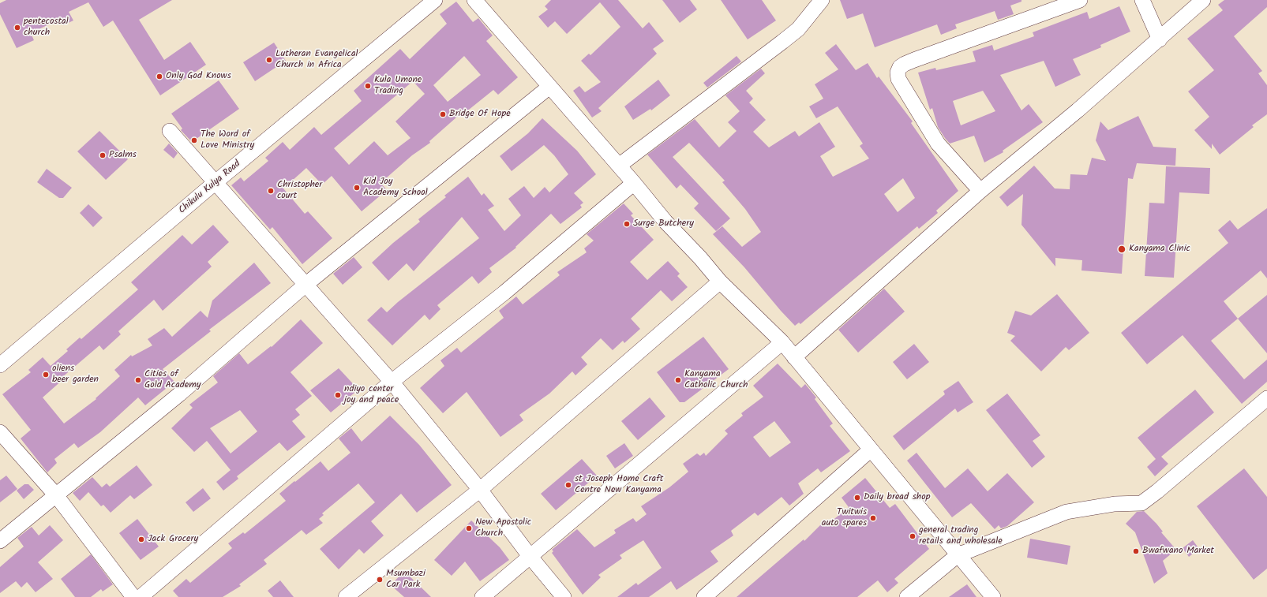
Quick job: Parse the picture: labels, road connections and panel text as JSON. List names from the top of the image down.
{
  "streets": {
    "street": ["Chikulu Kulya Road"]
  },
  "places": [
    "pentecostal church",
    "Lutheran Evangelical Church in Africa",
    "Only God Knows",
    "Kula Umone Trading",
    "Bridge Of Hope",
    "The Word of Love Ministry",
    "Psalms",
    "Kid Joy Academy School",
    "Christopher court",
    "Surge Butchery",
    "Kanyama Clinic",
    "oliens beer garden",
    "Cities of Gold Academy",
    "Kanyama Catholic Church",
    "ndiyo center joy and peace",
    "st Joseph Home Craft Centre New Kanyama",
    "Daily bread shop",
    "Twitwis auto spares",
    "New Apostolic Church",
    "general trading retails and wholesale",
    "Jack Grocery",
    "Bwafwano Market",
    "Msumbazi Car Park"
  ]
}
